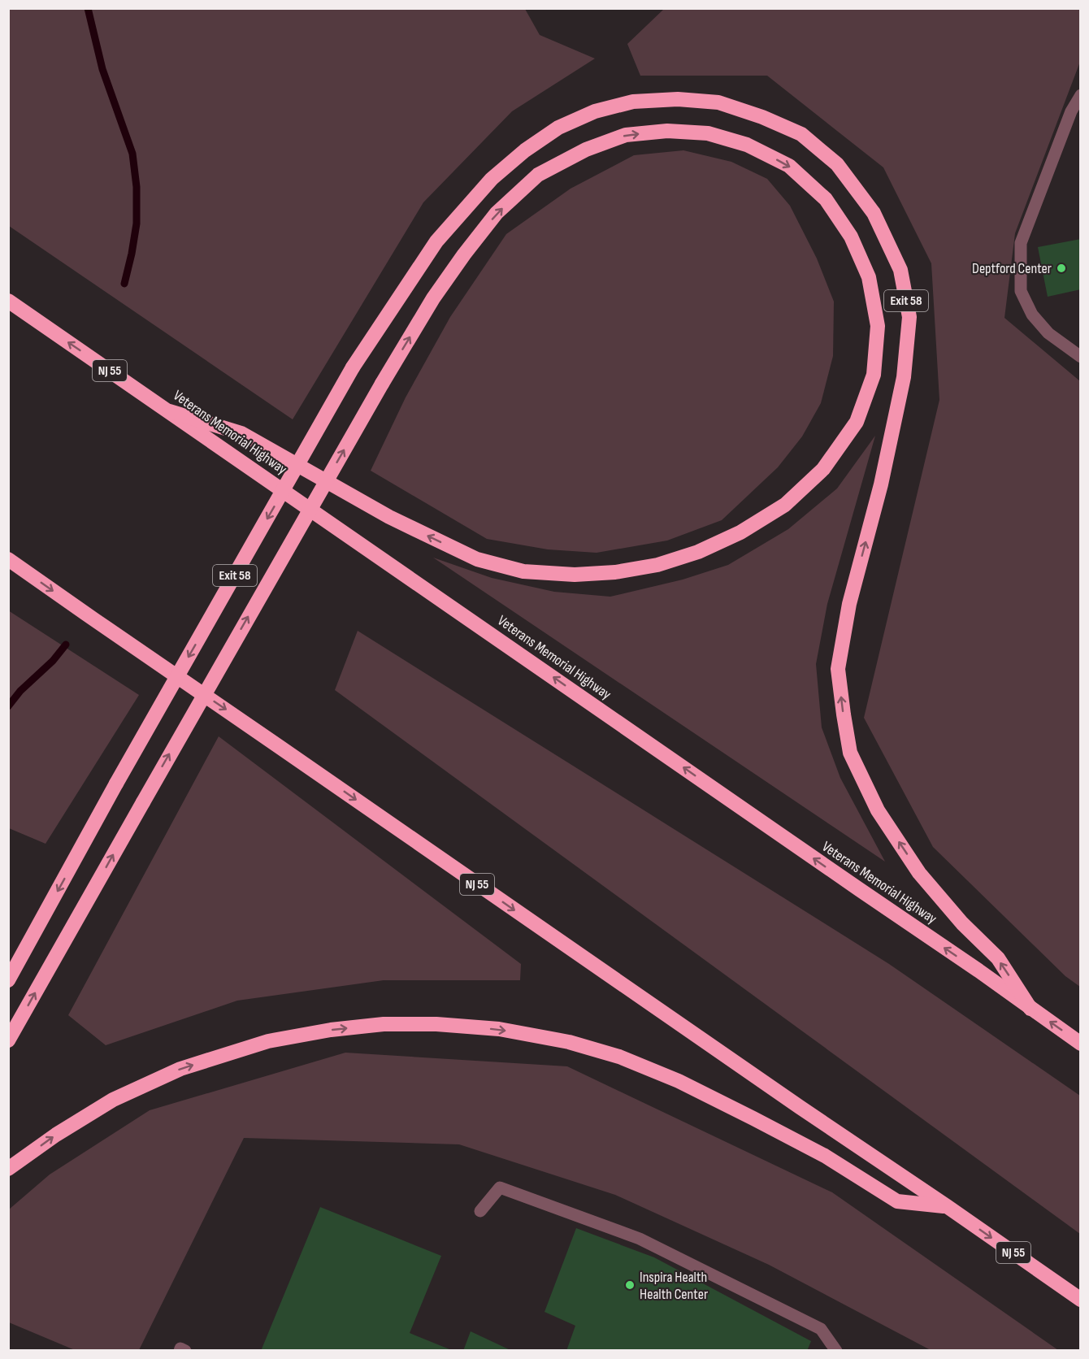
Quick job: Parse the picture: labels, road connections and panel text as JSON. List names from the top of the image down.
{
  "streets": {
    "highway": ["Exit 58", "NJ 55", "Veterans Memorial Highway"]
  },
  "crossings": [
    ["Exit 58", "Veterans Memorial Highway"]
  ],
  "one_way": ["Veterans Memorial Highway"],
  "places": ["Deptford Center", "Inspira Health Health Center"]
}
